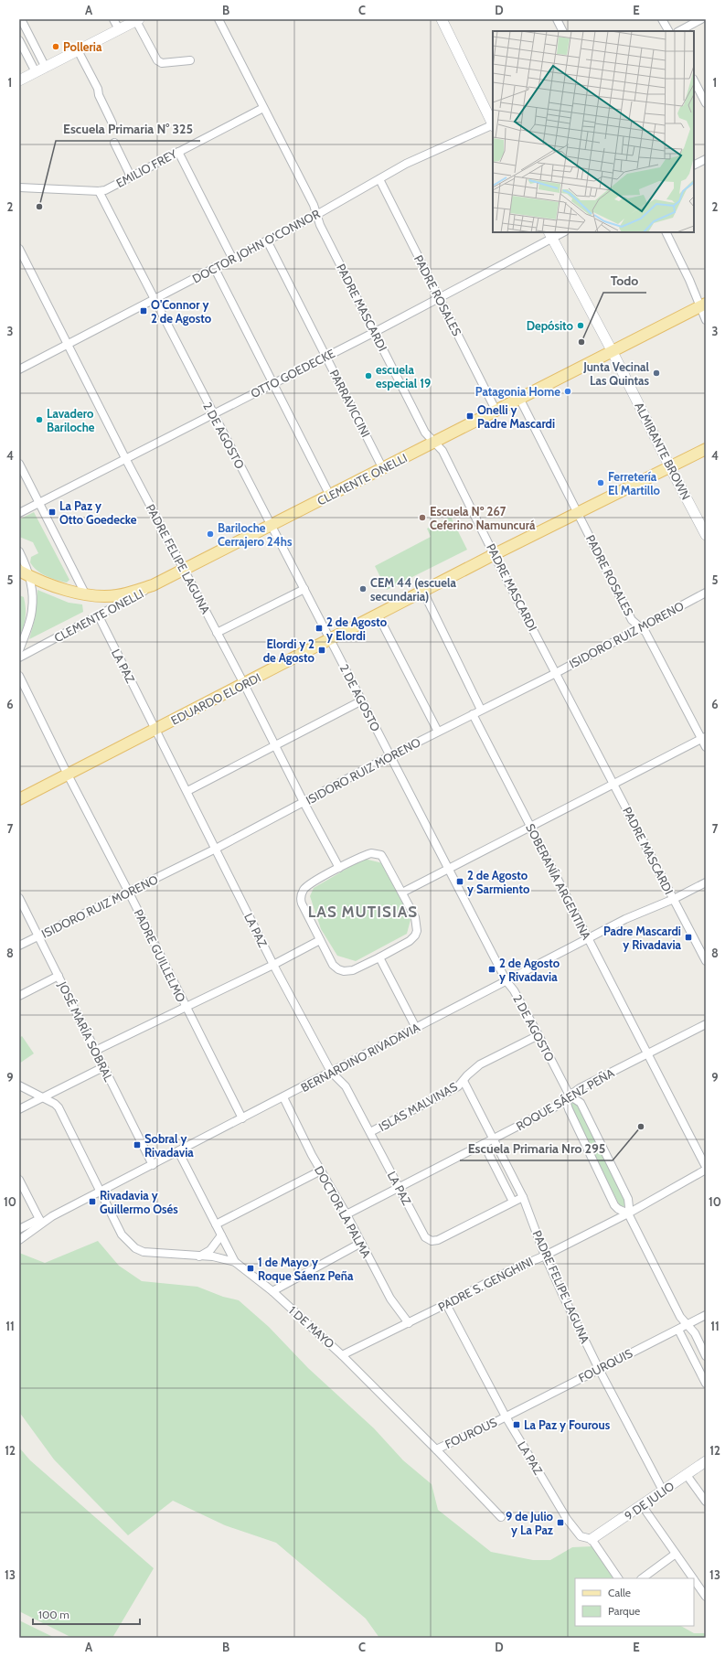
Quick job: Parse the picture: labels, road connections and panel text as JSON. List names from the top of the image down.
{
  "streets": {
    "main road": [
      "ALMIRANTE BROWN",
      "CLEMENTE ONELLI",
      "EDUARDO ELORDI",
      "9 DE JULIO"
    ],
    "street": [
      "EMILIO FREY",
      "DOCTOR JOHN O'CONNOR",
      "PADRE ROSALES",
      "PADRE MASCARDI",
      "OTTO GOEDECKE",
      "PARRAVICCINI",
      "2 DE AGOSTO",
      "PADRE FELIPE LAGUNA",
      "ISIDORO RUIZ MORENO",
      "LA PAZ",
      "SOBERANÍA ARGENTINA",
      "PADRE GUILLELMO",
      "JOSÉ MARÍA SOBRAL",
      "BERNARDINO RIVADAVIA",
      "ROQUE SÁENZ PEÑA",
      "ISLAS MALVINAS",
      "DOCTOR LA PALMA",
      "PADRE S. GENGHINI",
      "1 DE MAYO",
      "FOURQUIS",
      "FOUROUS"
    ]
  },
  "crossings": [
    ["EMILIO FREY", "PADRE MASCARDI"],
    ["EMILIO FREY", "2 DE AGOSTO"],
    ["DOCTOR JOHN O'CONNOR", "PADRE ROSALES"],
    ["DOCTOR JOHN O'CONNOR", "PADRE MASCARDI"],
    ["DOCTOR JOHN O'CONNOR", "PARRAVICCINI"],
    ["DOCTOR JOHN O'CONNOR", "2 DE AGOSTO"],
    ["DOCTOR JOHN O'CONNOR", "PADRE FELIPE LAGUNA"],
    ["PADRE ROSALES", "OTTO GOEDECKE"],
    ["PADRE ROSALES", "CLEMENTE ONELLI"],
    ["PADRE ROSALES", "ISIDORO RUIZ MORENO"],
    ["PADRE ROSALES", "EDUARDO ELORDI"],
    ["PADRE MASCARDI", "OTTO GOEDECKE"],
    ["PADRE MASCARDI", "CLEMENTE ONELLI"],
    ["PADRE MASCARDI", "ISIDORO RUIZ MORENO"],
    ["PADRE MASCARDI", "EDUARDO ELORDI"],
    ["PADRE MASCARDI", "BERNARDINO RIVADAVIA"],
    ["OTTO GOEDECKE", "PARRAVICCINI"],
    ["OTTO GOEDECKE", "2 DE AGOSTO"],
    ["OTTO GOEDECKE", "ALMIRANTE BROWN"],
    ["OTTO GOEDECKE", "PADRE FELIPE LAGUNA"],
    ["PARRAVICCINI", "CLEMENTE ONELLI"],
    ["2 DE AGOSTO", "CLEMENTE ONELLI"],
    ["2 DE AGOSTO", "ISIDORO RUIZ MORENO"],
    ["2 DE AGOSTO", "EDUARDO ELORDI"],
    ["2 DE AGOSTO", "BERNARDINO RIVADAVIA"],
    ["2 DE AGOSTO", "ROQUE SÁENZ PEÑA"],
    ["2 DE AGOSTO", "ISLAS MALVINAS"],
    ["2 DE AGOSTO", "PADRE S. GENGHINI"],
    ["2 DE AGOSTO", "FOURQUIS"],
    ["ALMIRANTE BROWN", "CLEMENTE ONELLI"],
    ["ALMIRANTE BROWN", "EDUARDO ELORDI"],
    ["CLEMENTE ONELLI", "PADRE FELIPE LAGUNA"],
    ["CLEMENTE ONELLI", "LA PAZ"],
    ["PADRE FELIPE LAGUNA", "ISIDORO RUIZ MORENO"],
    ["PADRE FELIPE LAGUNA", "EDUARDO ELORDI"],
    ["PADRE FELIPE LAGUNA", "ROQUE SÁENZ PEÑA"],
    ["PADRE FELIPE LAGUNA", "ISLAS MALVINAS"],
    ["PADRE FELIPE LAGUNA", "PADRE S. GENGHINI"],
    ["PADRE FELIPE LAGUNA", "FOURQUIS"],
    ["PADRE FELIPE LAGUNA", "9 DE JULIO"],
    ["ISIDORO RUIZ MORENO", "LA PAZ"],
    ["ISIDORO RUIZ MORENO", "SOBERANÍA ARGENTINA"],
    ["ISIDORO RUIZ MORENO", "PADRE GUILLELMO"],
    ["ISIDORO RUIZ MORENO", "JOSÉ MARÍA SOBRAL"],
    ["LA PAZ", "EDUARDO ELORDI"],
    ["LA PAZ", "BERNARDINO RIVADAVIA"],
    ["LA PAZ", "ROQUE SÁENZ PEÑA"],
    ["LA PAZ", "ISLAS MALVINAS"],
    ["LA PAZ", "PADRE S. GENGHINI"],
    ["LA PAZ", "FOURQUIS"],
    ["LA PAZ", "FOUROUS"],
    ["LA PAZ", "9 DE JULIO"],
    ["EDUARDO ELORDI", "PADRE GUILLELMO"],
    ["SOBERANÍA ARGENTINA", "BERNARDINO RIVADAVIA"],
    ["SOBERANÍA ARGENTINA", "ROQUE SÁENZ PEÑA"],
    ["PADRE GUILLELMO", "BERNARDINO RIVADAVIA"],
    ["JOSÉ MARÍA SOBRAL", "BERNARDINO RIVADAVIA"],
    ["BERNARDINO RIVADAVIA", "DOCTOR LA PALMA"],
    ["BERNARDINO RIVADAVIA", "1 DE MAYO"],
    ["ROQUE SÁENZ PEÑA", "DOCTOR LA PALMA"],
    ["DOCTOR LA PALMA", "PADRE S. GENGHINI"],
    ["PADRE S. GENGHINI", "1 DE MAYO"],
    ["1 DE MAYO", "FOUROUS"],
    ["FOURQUIS", "FOUROUS"]
  ],
  "districts": ["LAS MUTISIAS"],
  "places": {
    "other": [
      "Polleria",
      "Escuela Primaria N° 325",
      "Depósito",
      "Todo",
      "Junta Vecinal Las Quintas",
      "escuela especial 19",
      "Patagonia Home",
      "Lavadero Bariloche",
      "Ferretería El Martillo",
      "Escuela Nº 267 Ceferino Namuncurá",
      "Bariloche Cerrajero 24hs",
      "CEM 44 (escuela secundaria)",
      "Escuela Primaria Nro 295"
    ],
    "transit": [
      "O'Connor y 2 de Agosto",
      "Onelli y Padre Mascardi",
      "La Paz y Otto Goedecke",
      "2 de Agosto y Elordi",
      "Elordi y 2 de Agosto",
      "2 de Agosto y Sarmiento",
      "Padre Mascardi y Rivadavia",
      "2 de Agosto y Rivadavia",
      "Sobral y Rivadavia",
      "Rivadavia y Guillermo Osés",
      "1 de Mayo y Roque Sáenz Peña",
      "La Paz y Fourous",
      "9 de Julio y La Paz"
    ]
  },
  "legend": ["Calle", "Parque"],
  "scale_bar": "100 m",
  "grid": {
    "columns": [
      "A",
      "B",
      "C",
      "D",
      "E"
    ],
    "rows": [
      "1",
      "2",
      "3",
      "4",
      "5",
      "6",
      "7",
      "8",
      "9",
      "10",
      "11",
      "12",
      "13"
    ]
  }
}
